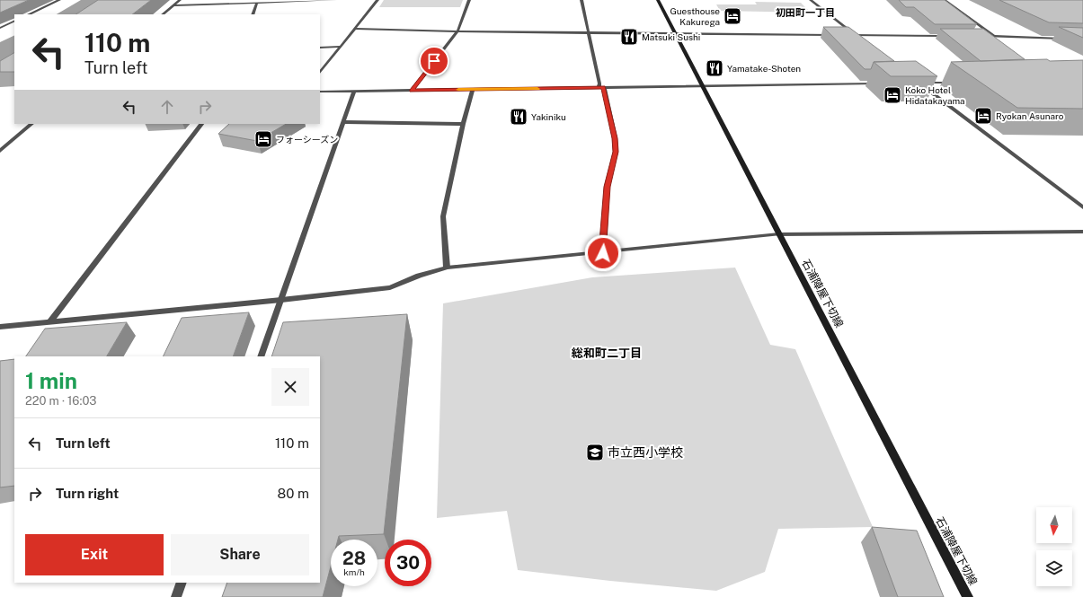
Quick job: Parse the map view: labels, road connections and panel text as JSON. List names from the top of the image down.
{
  "streets": {
    "main road": ["石浦陣屋下切線"]
  },
  "districts": ["初田町一丁目", "総和町二丁目"],
  "places": {
    "hotel": [
      "Guesthouse Kakurega",
      "Koko Hotel Hidatakayama",
      "Ryokan Asunaro",
      "フォーシーズン"
    ],
    "restaurant": ["Matsuki Sushi", "Yamatake-Shoten", "Yakiniku"],
    "school or university": ["市立西小学校"]
  },
  "north": "bottom",
  "page": {
    "turn": ["110 m", "Turn left"],
    "heading": ["1 min", "220 m · 16:03"],
    "list": [
      {
        "name": "Turn left",
        "value": "110 m"
      },
      {
        "name": "Turn right",
        "value": "80 m"
      }
    ],
    "buttons": ["Exit", "Share"],
    "speed": "28 km/h",
    "limit": "30"
  }
}
